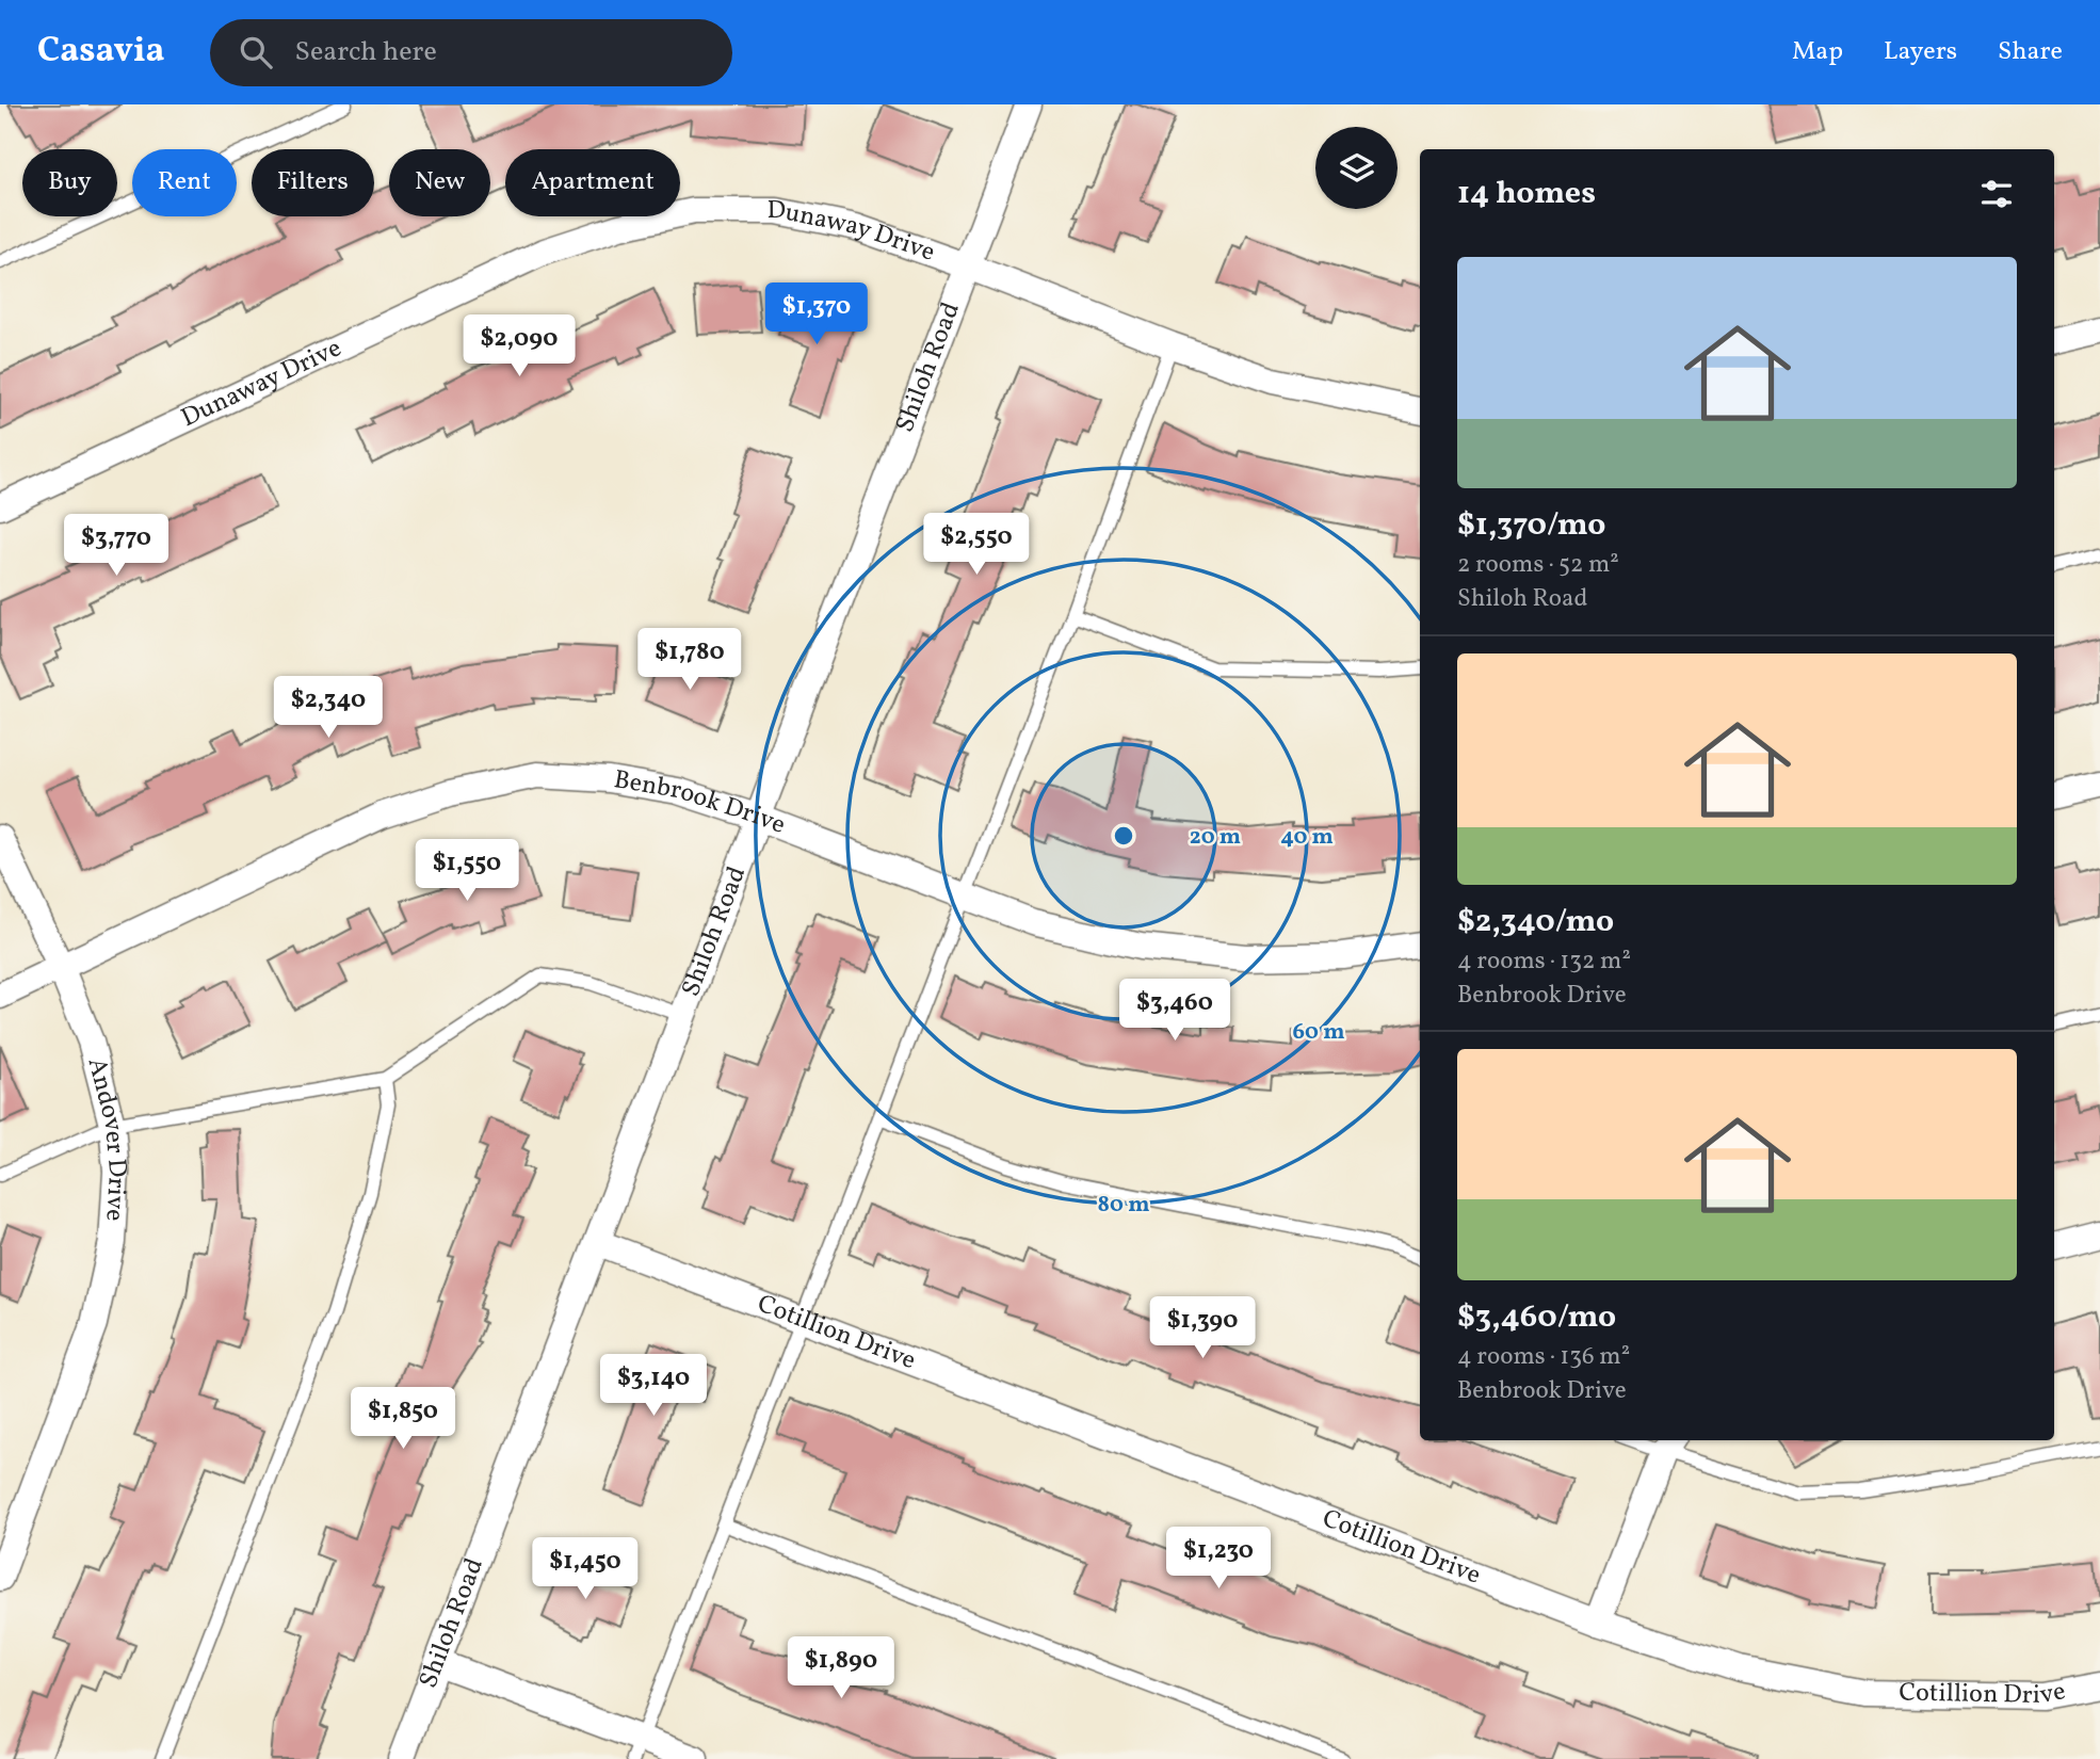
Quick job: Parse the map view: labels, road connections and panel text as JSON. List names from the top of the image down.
{
  "streets": {
    "street": [
      "Dunaway Drive",
      "Shiloh Road",
      "Benbrook Drive",
      "Andover Drive",
      "Cotillion Drive"
    ]
  },
  "crossings": [
    ["Dunaway Drive", "Shiloh Road"],
    ["Shiloh Road", "Benbrook Drive"],
    ["Shiloh Road", "Cotillion Drive"],
    ["Benbrook Drive", "Andover Drive"]
  ],
  "page": {
    "header": "Casavia",
    "search": "Search here",
    "nav": ["Map", "Layers", "Share"],
    "chip": [
      "Buy",
      "Rent",
      "Filters",
      "New",
      "Apartment"
    ],
    "heading": "14 homes",
    "list": [
      {
        "name": "$1,370/mo",
        "note": "2 rooms · 52 m² · Shiloh Road"
      },
      {
        "name": "$2,340/mo",
        "note": "4 rooms · 132 m² · Benbrook Drive"
      },
      {
        "name": "$3,460/mo",
        "note": "4 rooms · 136 m² · Benbrook Drive"
      }
    ],
    "price": [
      "$1,370",
      "$2,090",
      "$2,550",
      "$3,770",
      "$1,780",
      "$2,340",
      "$1,550",
      "$3,460",
      "$1,390",
      "$3,140",
      "$1,850",
      "$1,230",
      "$1,450",
      "$1,890"
    ]
  },
  "rings": [
    "20 m",
    "40 m",
    "60 m",
    "80 m"
  ]
}
